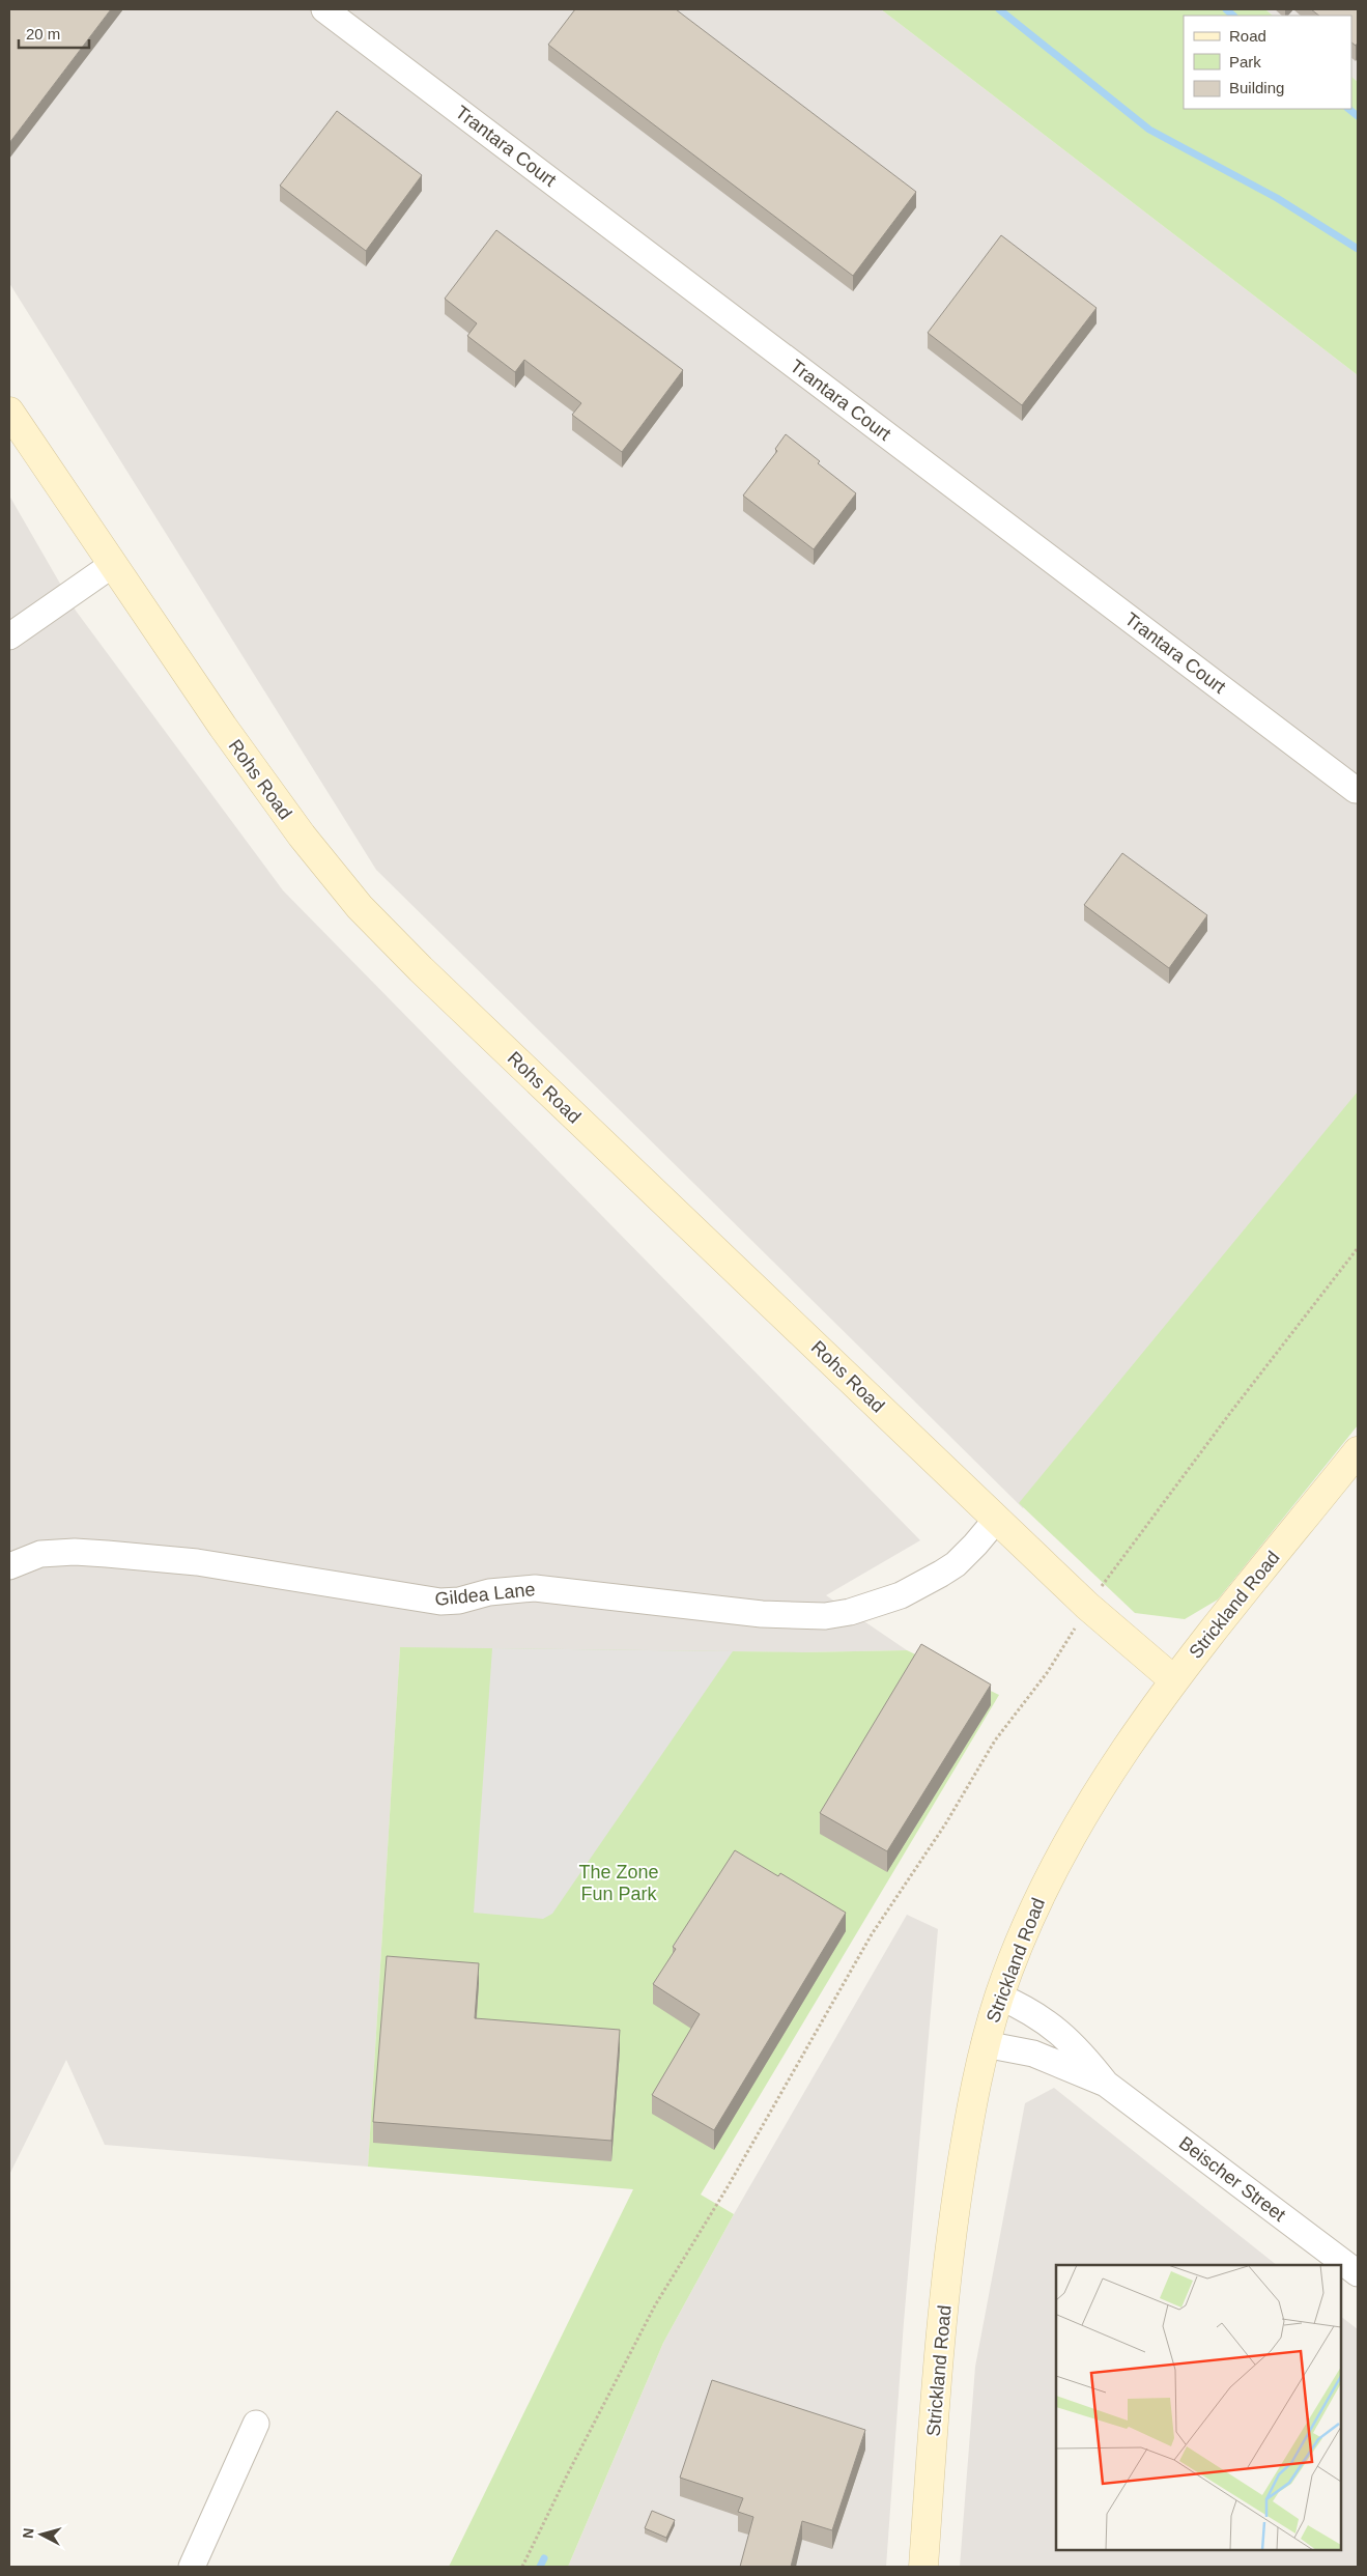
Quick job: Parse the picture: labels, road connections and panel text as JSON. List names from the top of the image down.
{
  "streets": {
    "main road": ["Rohs Road", "Strickland Road"],
    "street": ["Trantara Court", "Gildea Lane", "Beischer Street"]
  },
  "crossings": [
    ["Rohs Road", "Gildea Lane"],
    ["Rohs Road", "Strickland Road"],
    ["Strickland Road", "Beischer Street"]
  ],
  "parks": ["The Zone Fun Park"],
  "legend": ["Road", "Park", "Building"],
  "scale_bar": "20 m",
  "north": "left"
}
